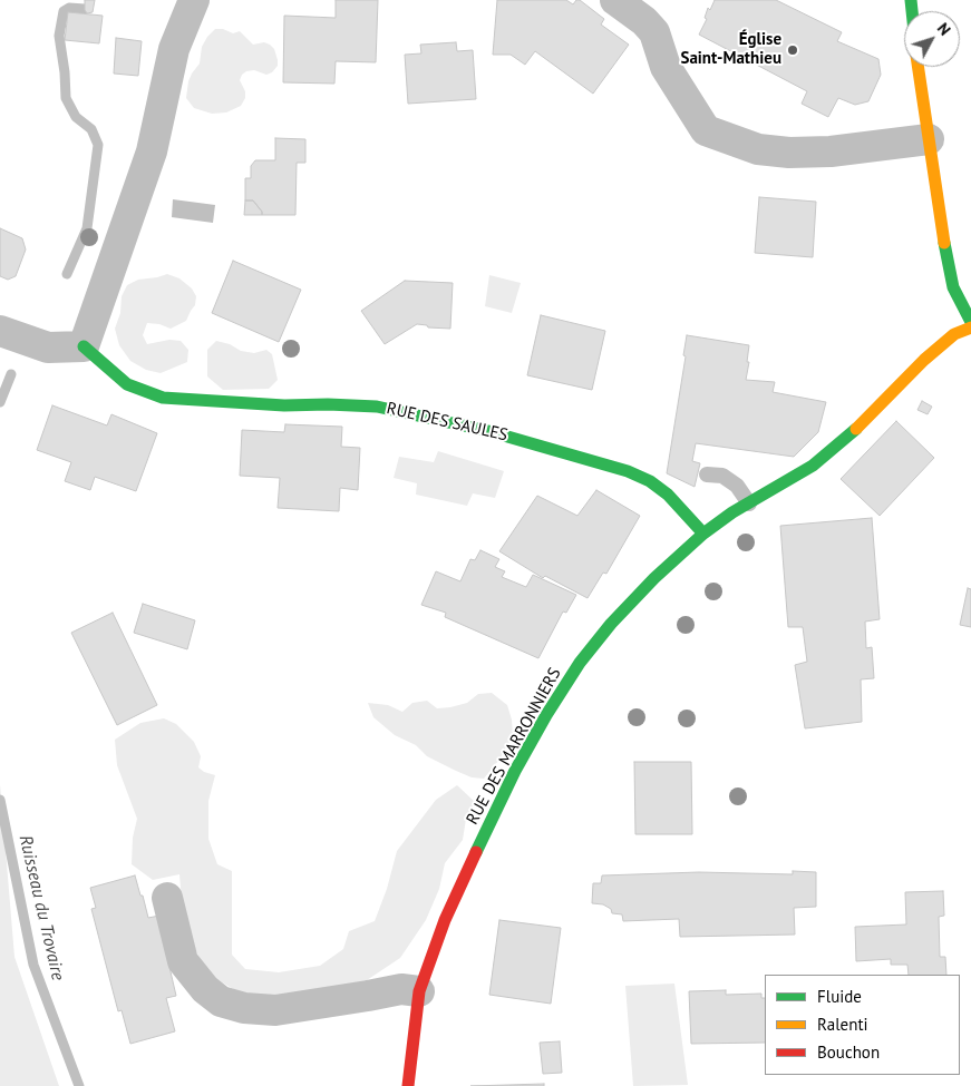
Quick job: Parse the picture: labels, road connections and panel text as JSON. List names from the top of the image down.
{
  "streets": {
    "street": ["RUE DES SAULES", "RUE DES MARRONNIERS"]
  },
  "crossings": [
    ["RUE DES SAULES", "RUE DES MARRONNIERS"]
  ],
  "water": ["Ruisseau du Trovaire"],
  "places": ["Église Saint-Mathieu"],
  "legend": ["Fluide", "Ralenti", "Bouchon"],
  "north": "top right"
}
